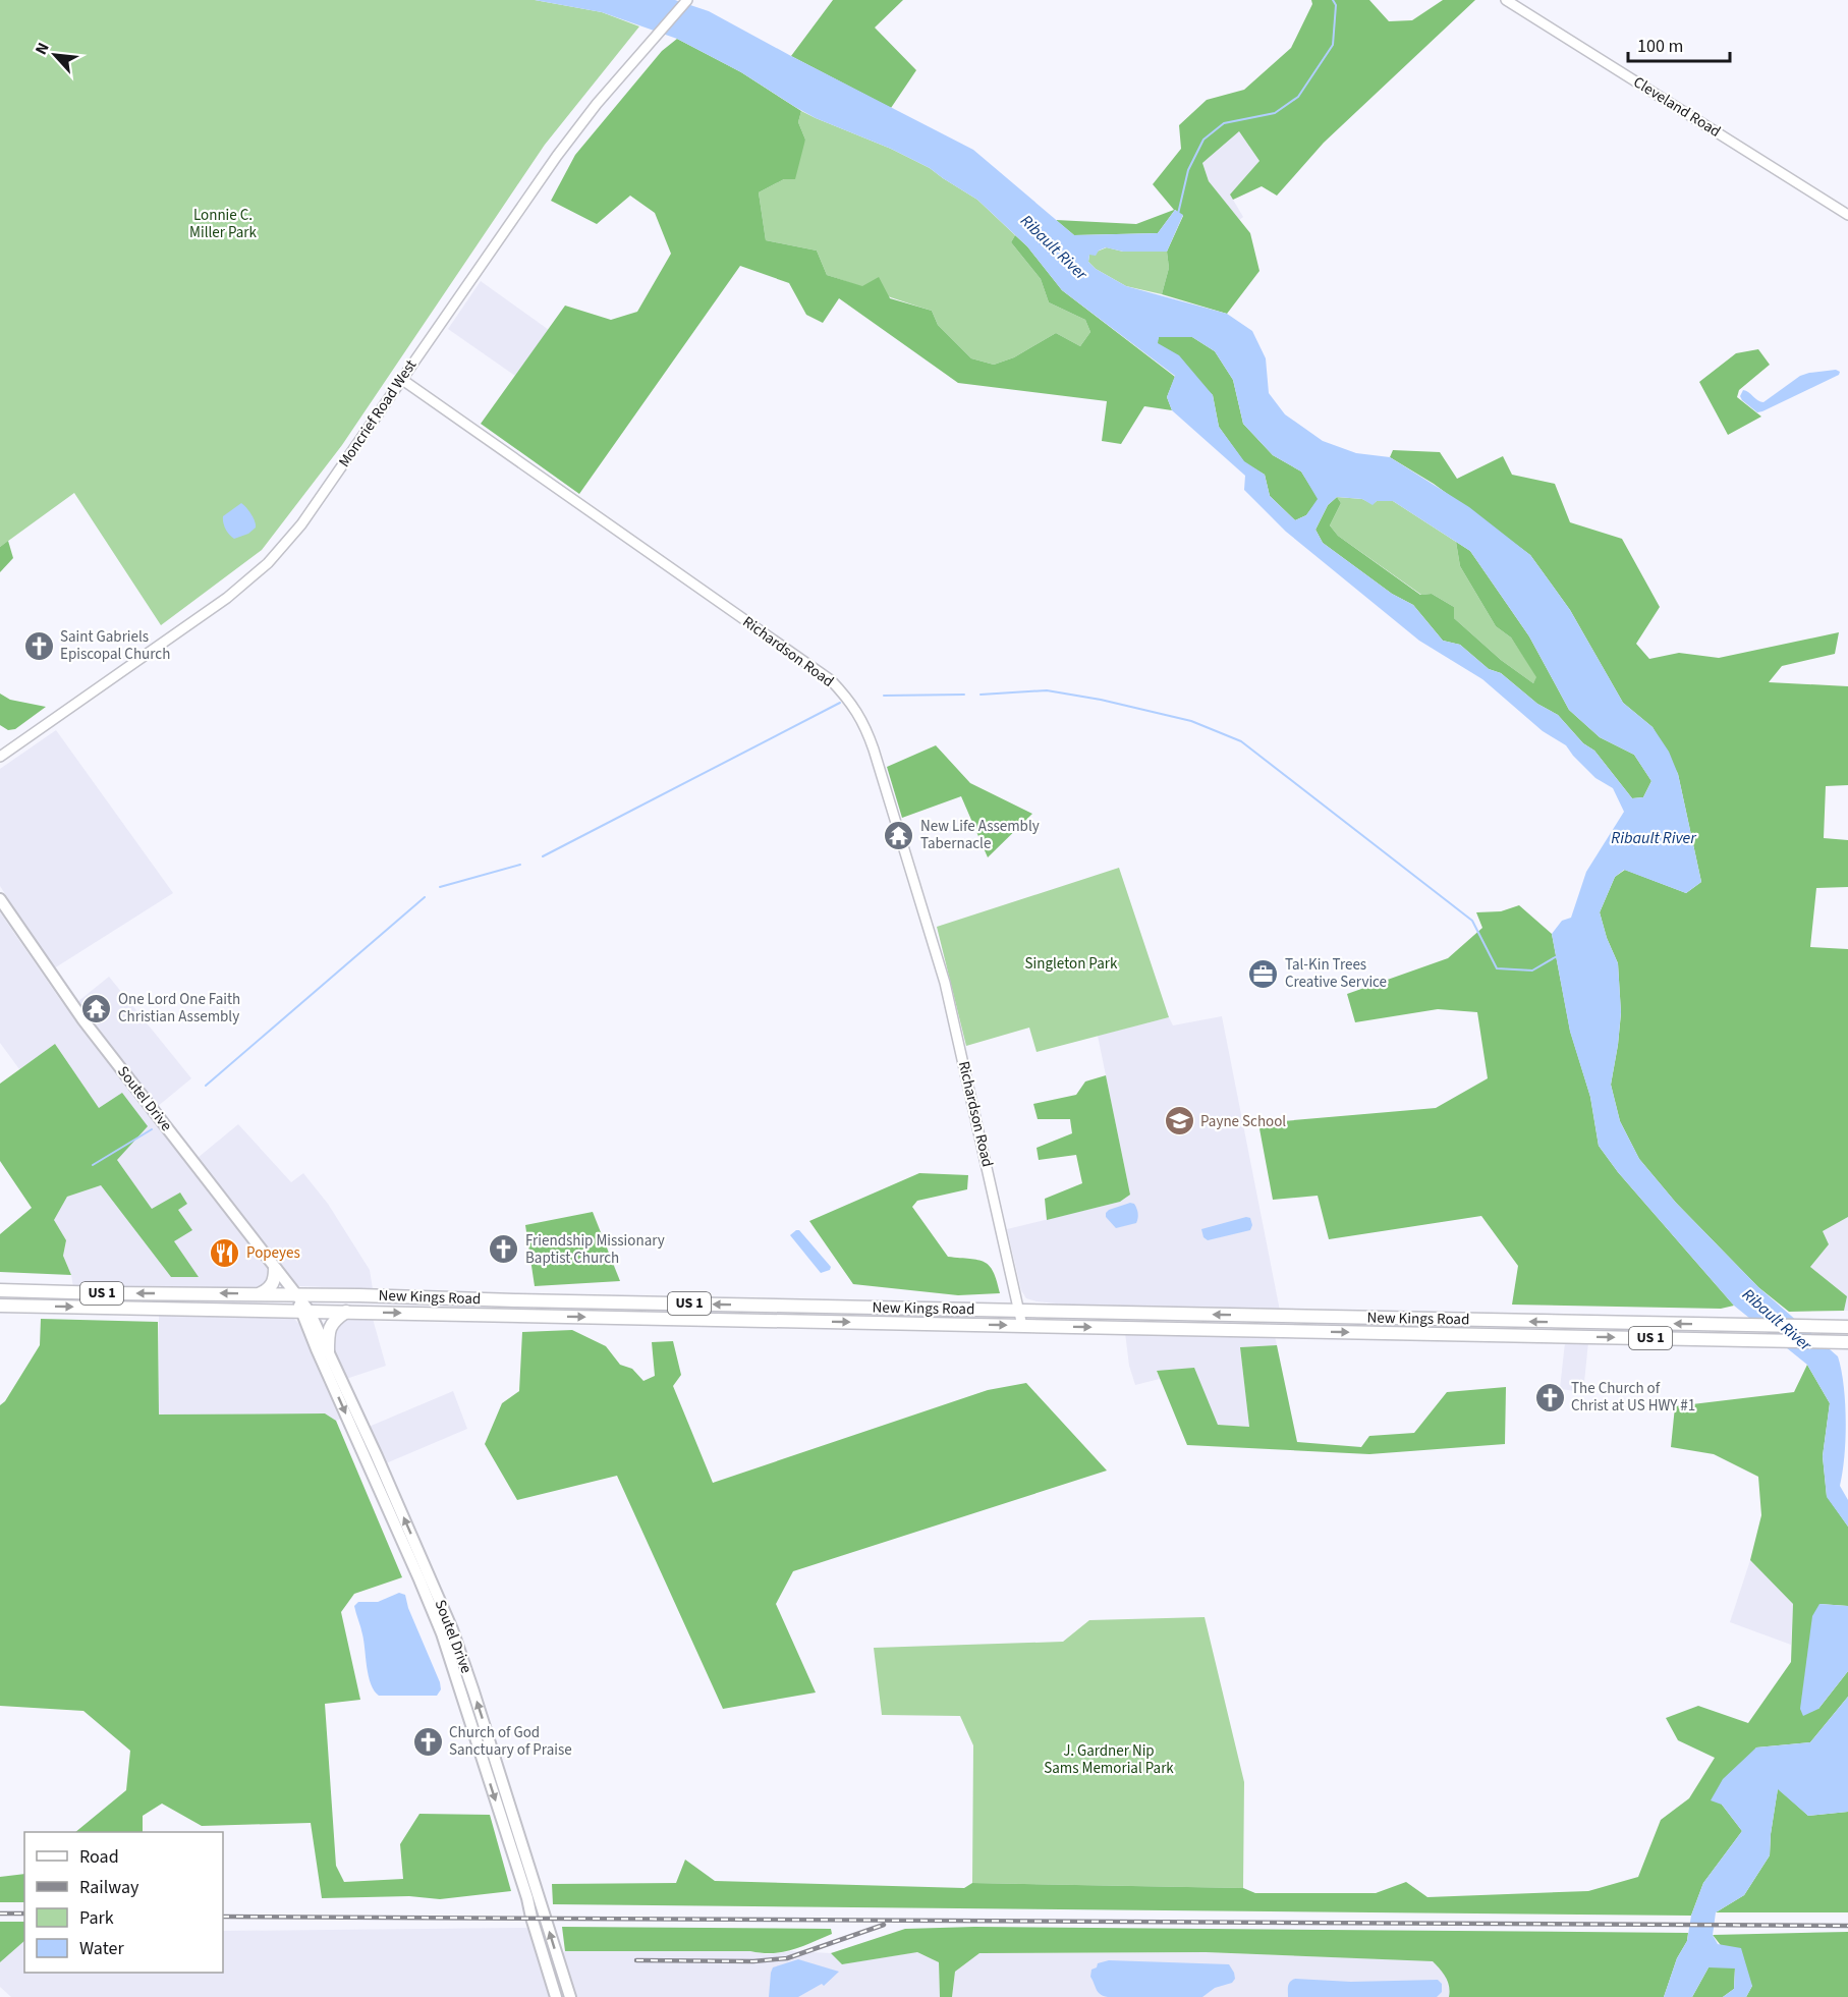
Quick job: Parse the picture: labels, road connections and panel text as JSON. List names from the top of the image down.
{
  "streets": {
    "highway": ["US 1", "New Kings Road"],
    "main road": ["Soutel Drive"],
    "street": ["Cleveland Road", "Moncrief Road West", "Richardson Road"]
  },
  "crossings": [
    ["Moncrief Road West", "Richardson Road"],
    ["Richardson Road", "New Kings Road"],
    ["Soutel Drive", "New Kings Road"]
  ],
  "water": ["Ribault River"],
  "parks": ["Lonnie C. Miller Park", "Singleton Park", "J. Gardner Nip Sams Memorial Park"],
  "places": {
    "church": [
      "Saint Gabriels Episcopal Church",
      "Friendship Missionary Baptist Church",
      "The Church of Christ at US HWY #1",
      "Church of God Sanctuary of Praise"
    ],
    "temple": ["New Life Assembly Tabernacle", "One Lord One Faith Christian Assembly"],
    "office": ["Tal-Kin Trees Creative Service"],
    "school or university": ["Payne School"],
    "restaurant": ["Popeyes"]
  },
  "legend": [
    "Road",
    "Railway",
    "Park",
    "Water"
  ],
  "scale_bar": "100 m",
  "north": "top left"
}
